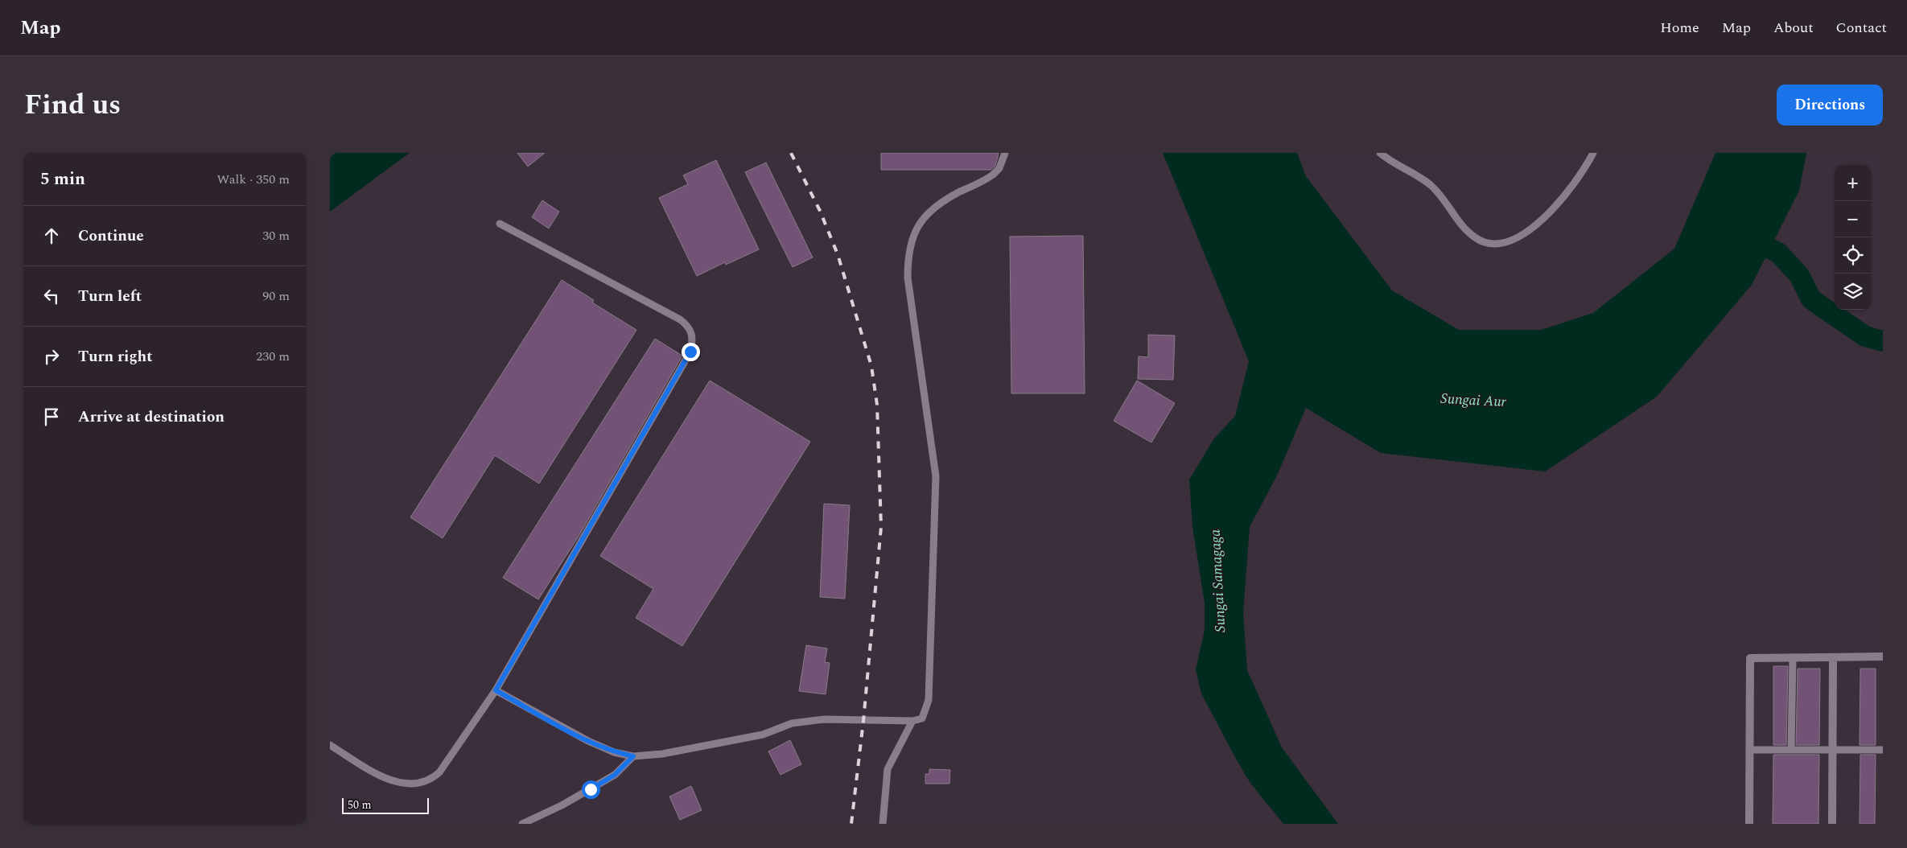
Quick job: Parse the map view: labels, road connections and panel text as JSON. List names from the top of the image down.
{
  "water": ["Sungai Aur", "Sungai Samagaga"],
  "scale_bar": "50 m",
  "page": {
    "header": "Map",
    "nav": [
      "Home",
      "Map",
      "About",
      "Contact"
    ],
    "title": "Find us",
    "buttons": "Directions",
    "heading": ["5 min", "Walk · 350 m"],
    "map_buttons": ["+", "−"],
    "list": [
      ["Continue", "30 m"],
      ["Turn left", "90 m"],
      ["Turn right", "230 m"],
      "Arrive at destination"
    ],
    "scale": "50 m"
  }
}
